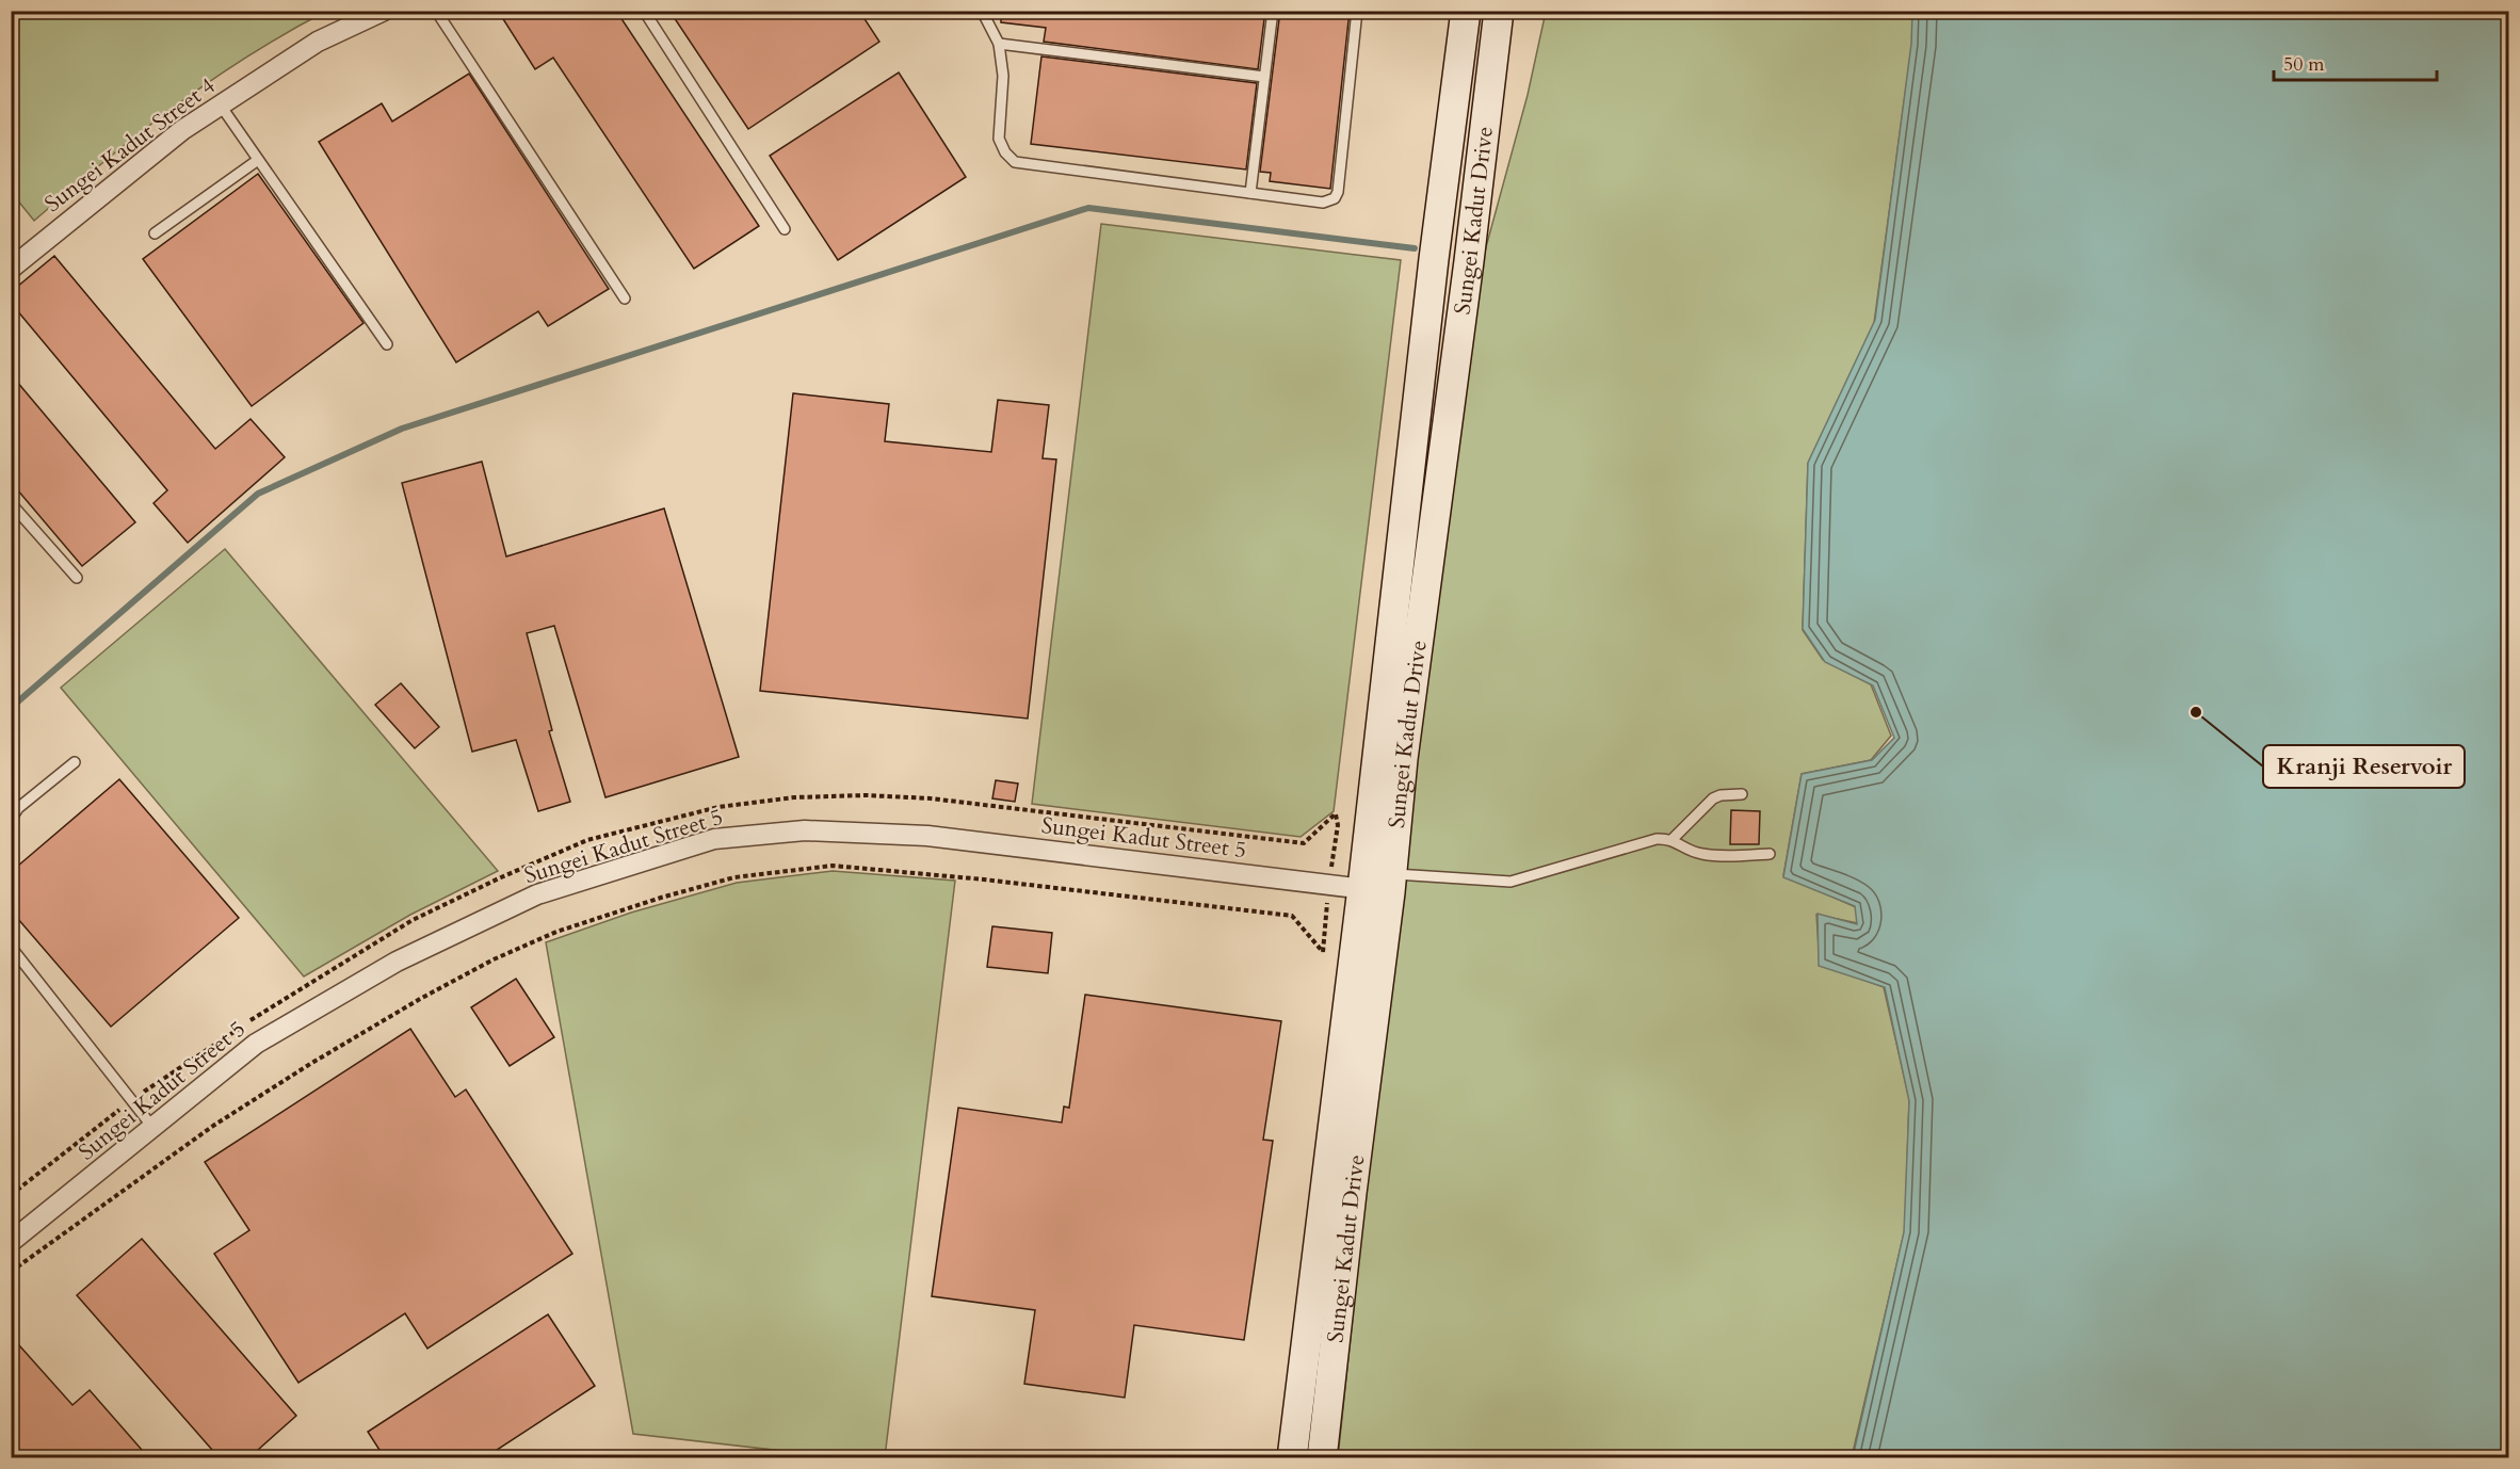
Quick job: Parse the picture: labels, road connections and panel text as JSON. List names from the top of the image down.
{
  "streets": {
    "main road": ["Sungei Kadut Drive"],
    "street": ["Sungei Kadut Street 4", "Sungei Kadut Street 5"]
  },
  "crossings": [
    ["Sungei Kadut Drive", "Sungei Kadut Street 5"]
  ],
  "places": ["Kranji Reservoir"],
  "scale_bar": "50 m"
}
